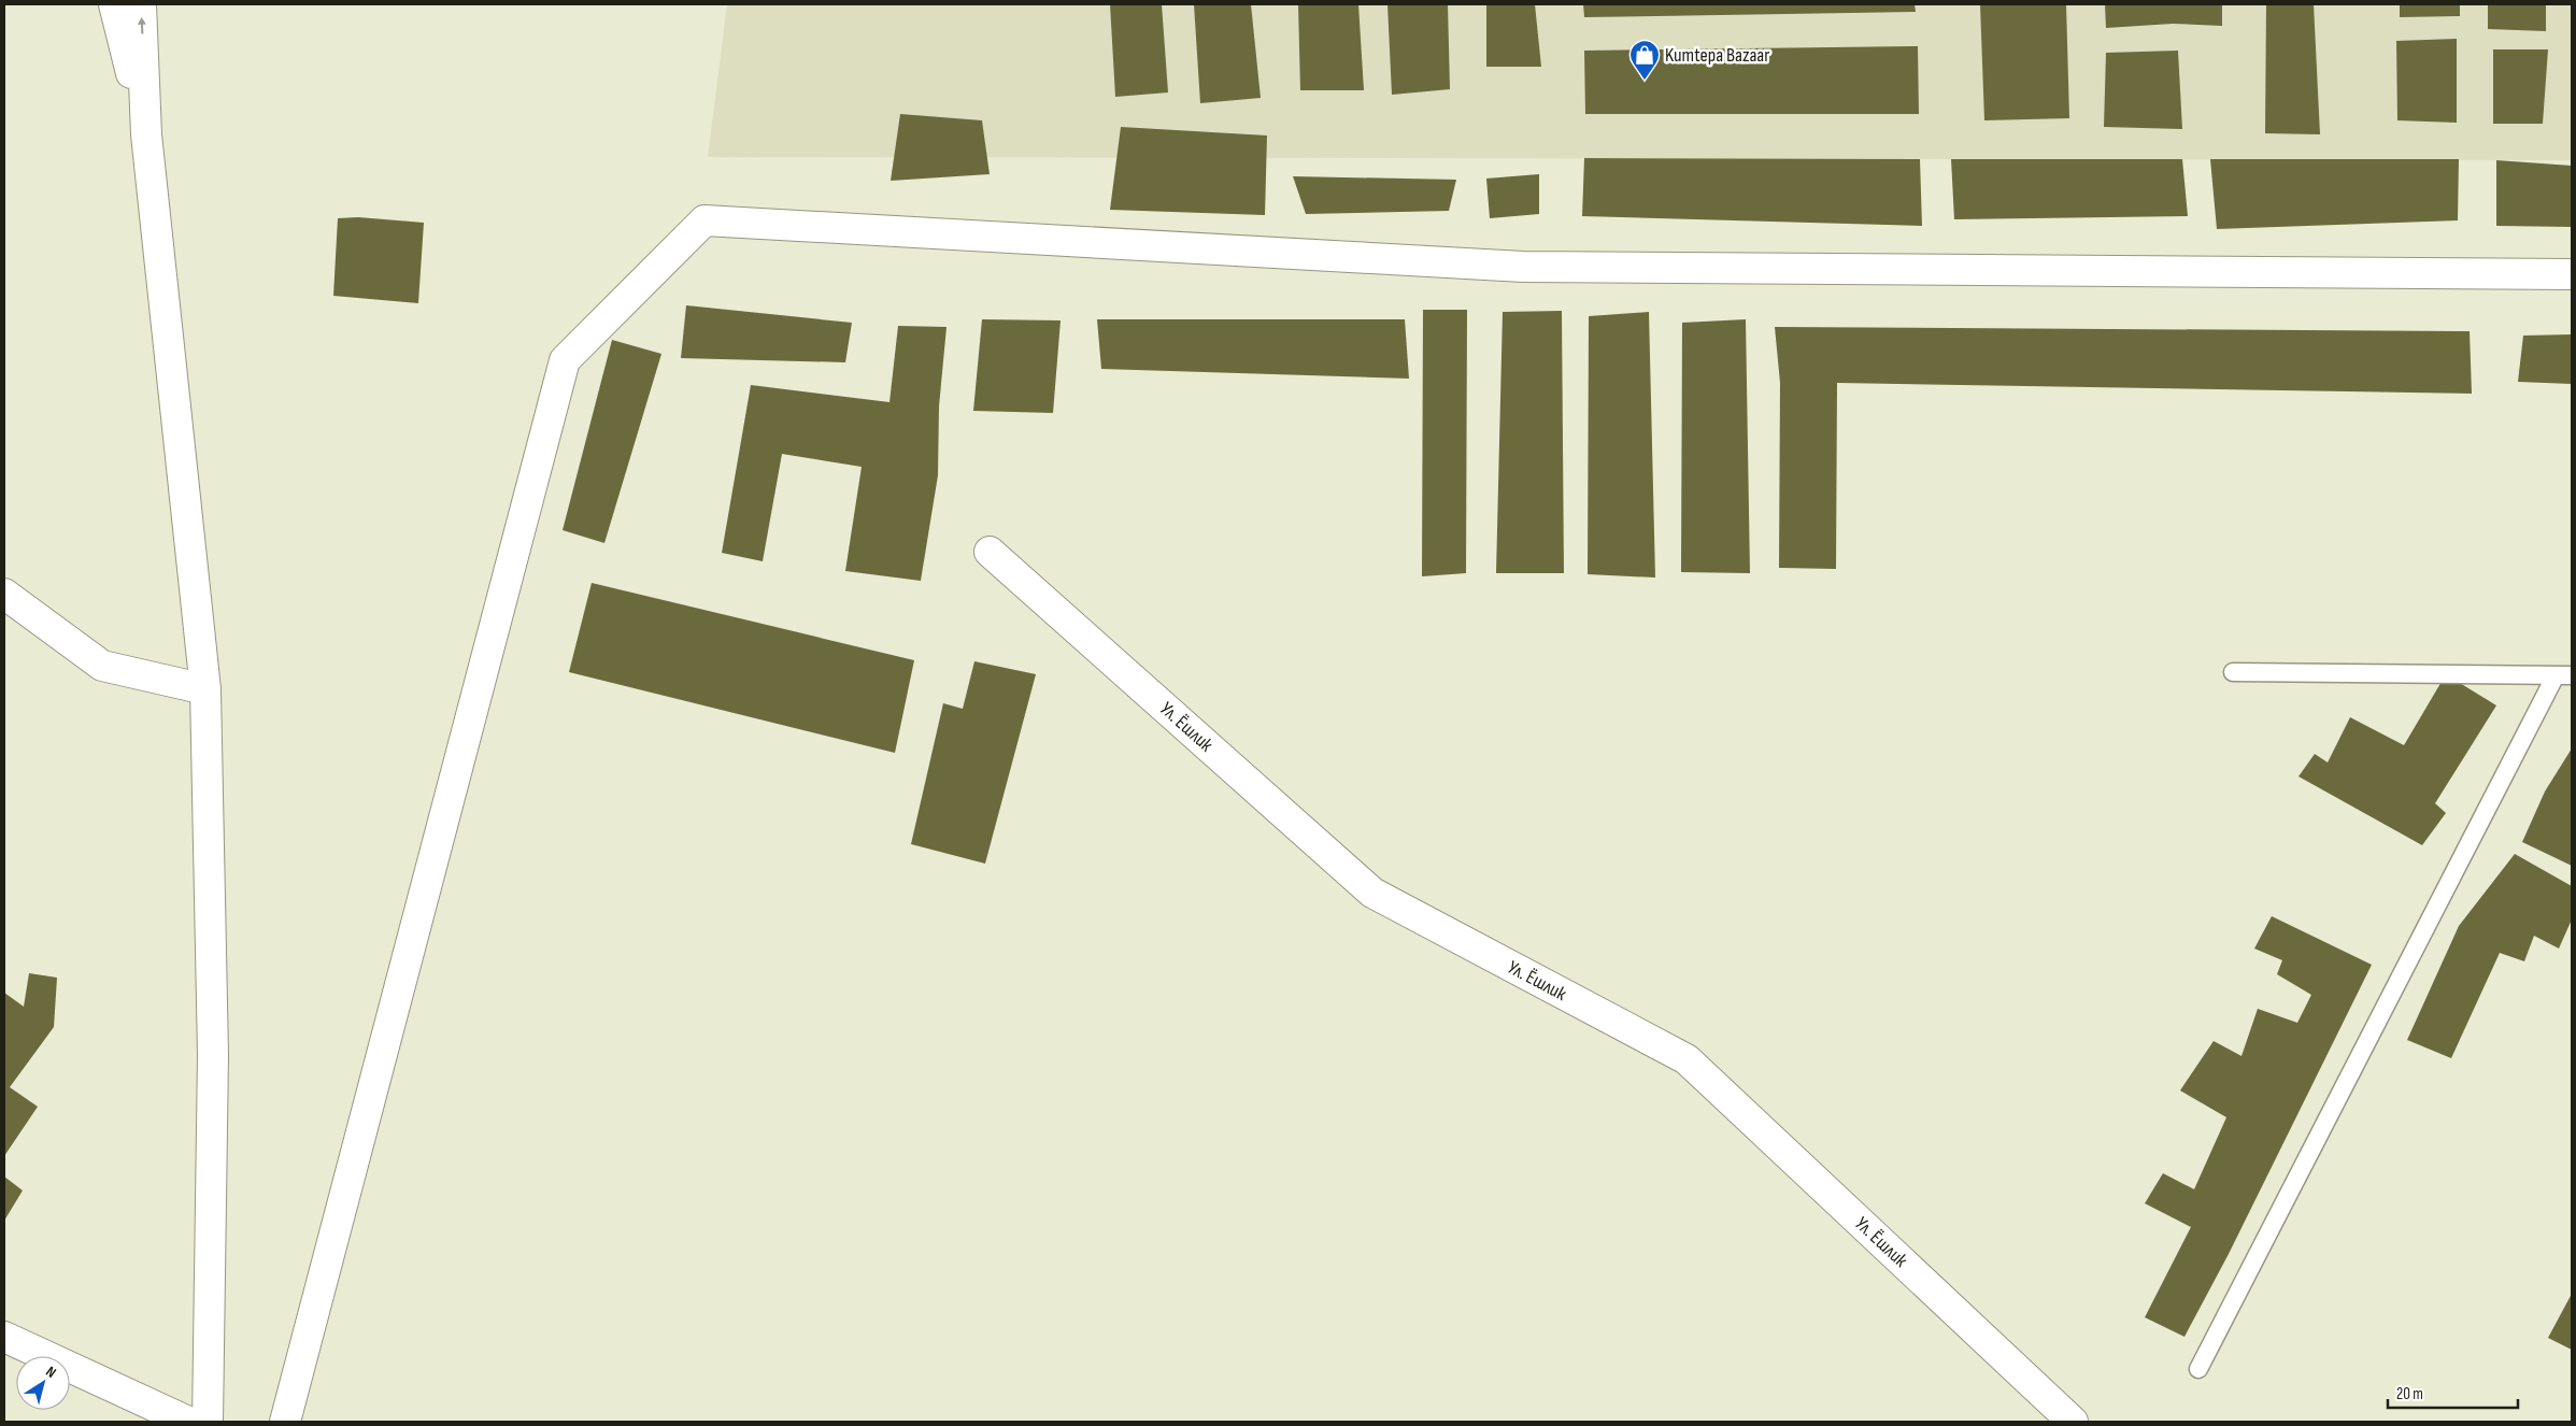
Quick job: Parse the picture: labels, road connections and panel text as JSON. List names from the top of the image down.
{
  "streets": {
    "street": ["Ул. Ёшлик"]
  },
  "places": {
    "shop": ["Kumtepa Bazaar"]
  },
  "scale_bar": "20 m",
  "north": "top right"
}
